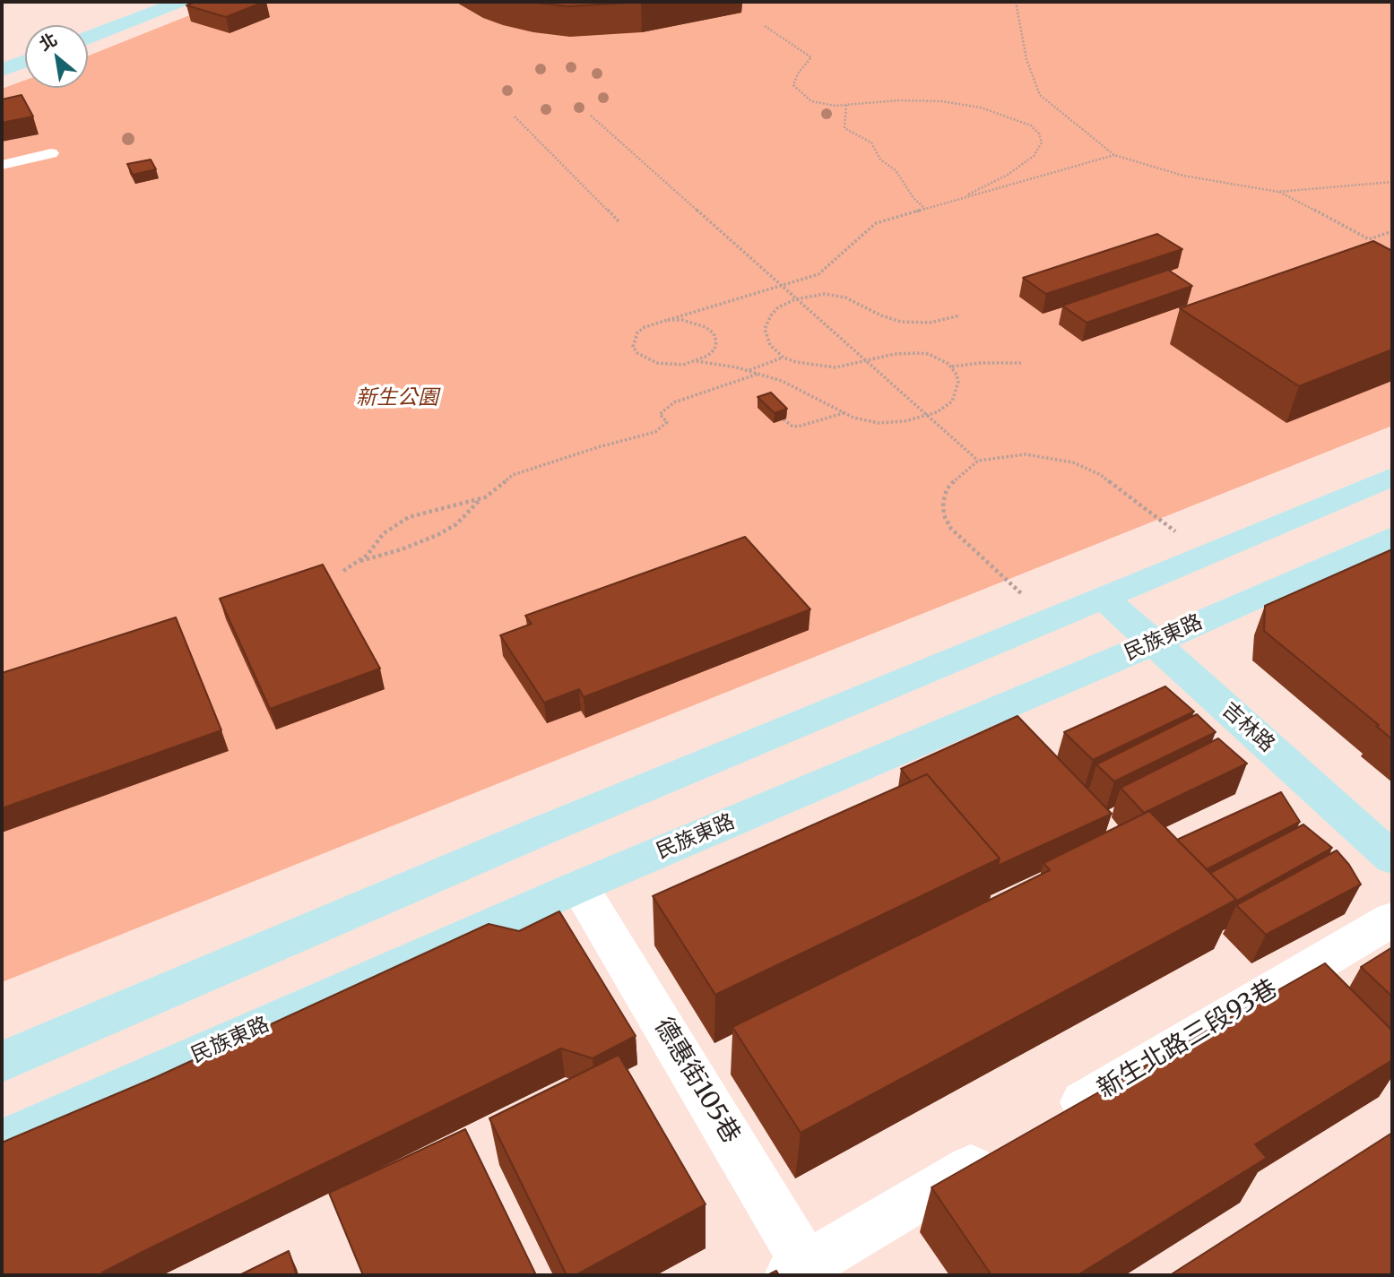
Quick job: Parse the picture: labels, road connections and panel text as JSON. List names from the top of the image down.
{
  "streets": {
    "street": [
      "民族東路",
      "吉林路",
      "新生北路三段93巷",
      "德惠街105巷"
    ]
  },
  "crossings": [
    ["民族東路", "吉林路"],
    ["民族東路", "德惠街105巷"]
  ],
  "parks": ["新生公園"],
  "north": "top left"
}
